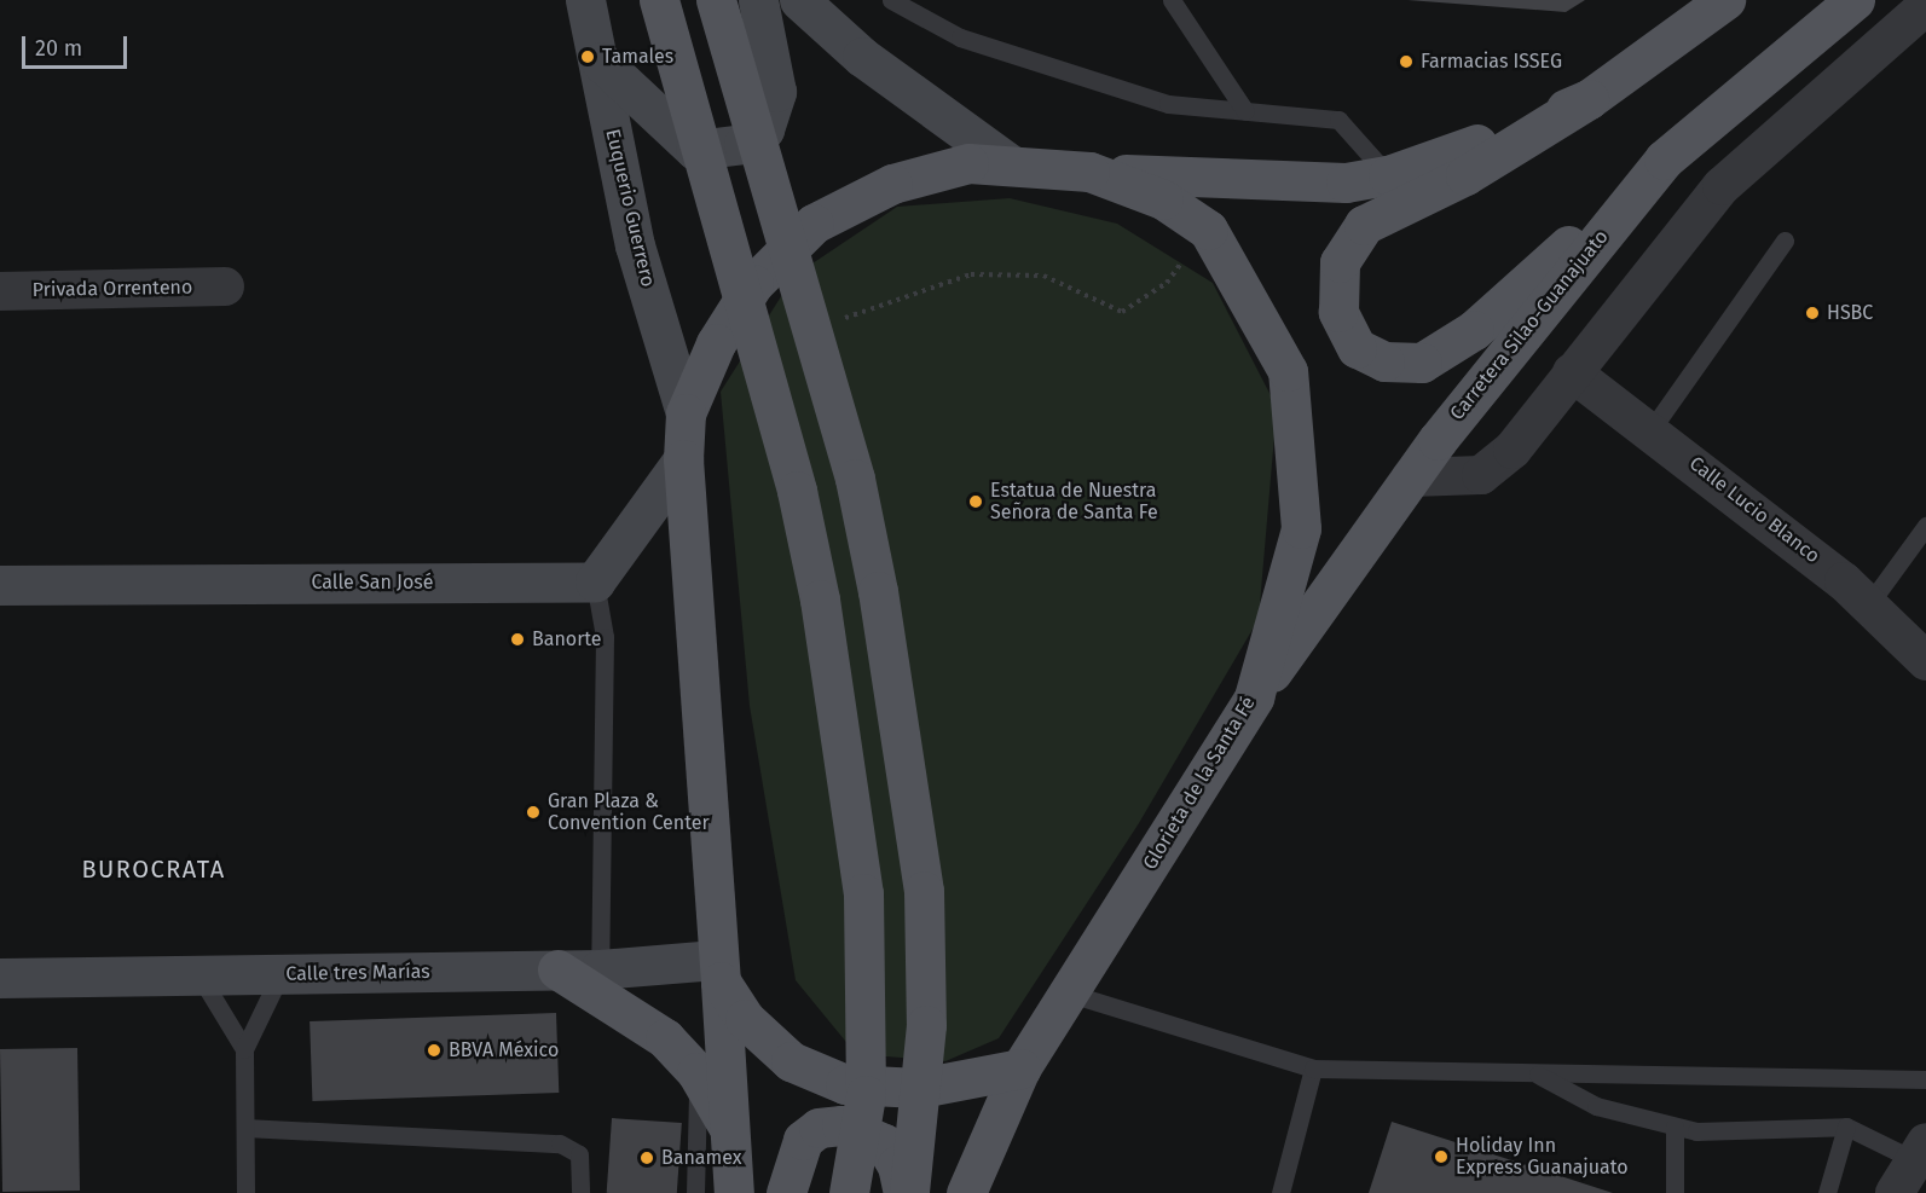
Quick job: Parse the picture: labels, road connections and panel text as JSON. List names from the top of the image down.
{
  "streets": {
    "main road": [
      "Euquerio Guerrero",
      "Carretera Silao-Guanajuato",
      "Calle San José",
      "Glorieta de la Santa Fé",
      "Calle tres Marías"
    ],
    "street": ["Privada Orrenteno", "Calle Lucio Blanco"]
  },
  "crossings": [
    ["Euquerio Guerrero", "Glorieta de la Santa Fé"],
    ["Carretera Silao-Guanajuato", "Glorieta de la Santa Fé"],
    ["Glorieta de la Santa Fé", "Calle tres Marías"]
  ],
  "districts": ["BUROCRATA"],
  "places": [
    "Tamales",
    "Farmacias ISSEG",
    "HSBC",
    "Estatua de Nuestra Señora de Santa Fe",
    "Banorte",
    "Gran Plaza & Convention Center",
    "BBVA México",
    "Holiday Inn Express Guanajuato",
    "Banamex"
  ],
  "scale_bar": "20 m"
}
